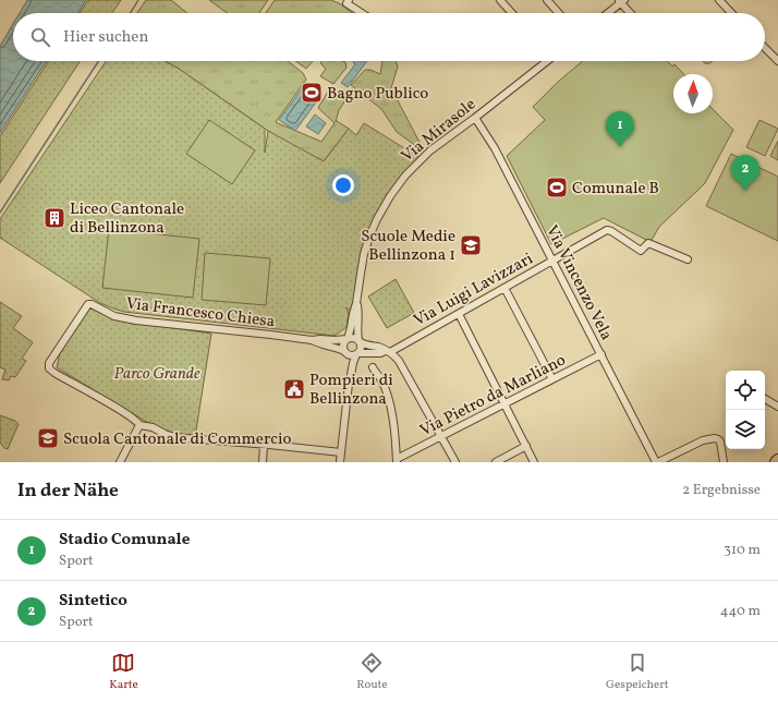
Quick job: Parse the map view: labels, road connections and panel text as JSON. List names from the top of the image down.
{
  "streets": {
    "street": [
      "Via Mirasole",
      "Via Vincenzo Vela",
      "Via Luigi Lavizzari",
      "Via Francesco Chiesa",
      "Via Pietro da Marliano"
    ]
  },
  "crossings": [
    ["Via Mirasole", "Via Vincenzo Vela"],
    ["Via Mirasole", "Via Luigi Lavizzari"],
    ["Via Mirasole", "Via Francesco Chiesa"],
    ["Via Vincenzo Vela", "Via Luigi Lavizzari"],
    ["Via Vincenzo Vela", "Via Pietro da Marliano"],
    ["Via Luigi Lavizzari", "Via Francesco Chiesa"]
  ],
  "parks": ["Parco Grande"],
  "places": {
    "sports": ["Bagno Publico", "Comunale B"],
    "building": ["Liceo Cantonale di Bellinzona"],
    "school or university": ["Scuole Medie Bellinzona 1", "Scuola Cantonale di Commercio"],
    "public building": ["Pompieri di Bellinzona"]
  },
  "north": "top",
  "page": {
    "search": "Hier suchen",
    "pins": ["1", "2"],
    "heading": ["In der Nähe", "2 Ergebnisse"],
    "list": [
      {
        "mark": "1",
        "name": "Stadio Comunale",
        "note": "Sport",
        "value": "310 m"
      },
      {
        "mark": "2",
        "name": "Sintetico",
        "note": "Sport",
        "value": "440 m"
      }
    ],
    "nav": ["Karte", "Route", "Gespeichert"]
  }
}
